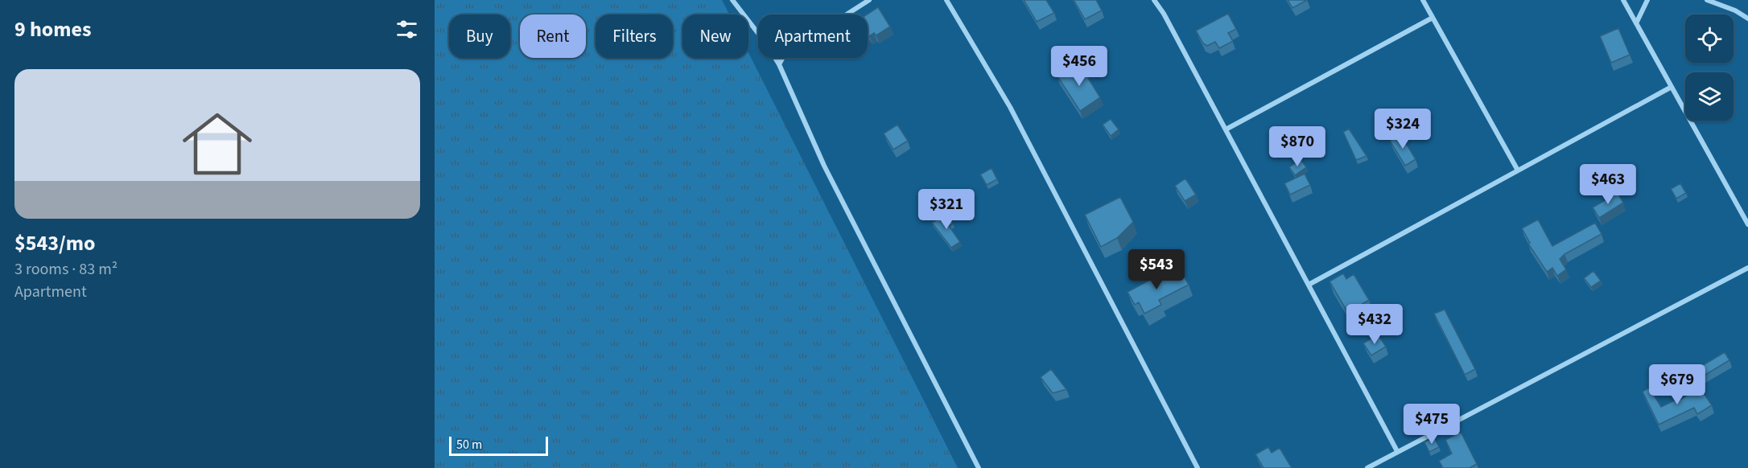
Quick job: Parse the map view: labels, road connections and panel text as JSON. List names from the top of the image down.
{
  "scale_bar": "50 m",
  "page": {
    "heading": "9 homes",
    "chip": [
      "Buy",
      "Rent",
      "Filters",
      "New",
      "Apartment"
    ],
    "price": [
      "$456",
      "$324",
      "$870",
      "$463",
      "$321",
      "$543",
      "$432",
      "$679",
      "$475"
    ],
    "list": [
      {
        "name": "$543/mo",
        "note": "3 rooms · 83 m² · Apartment"
      }
    ],
    "scale": "50 m"
  }
}
